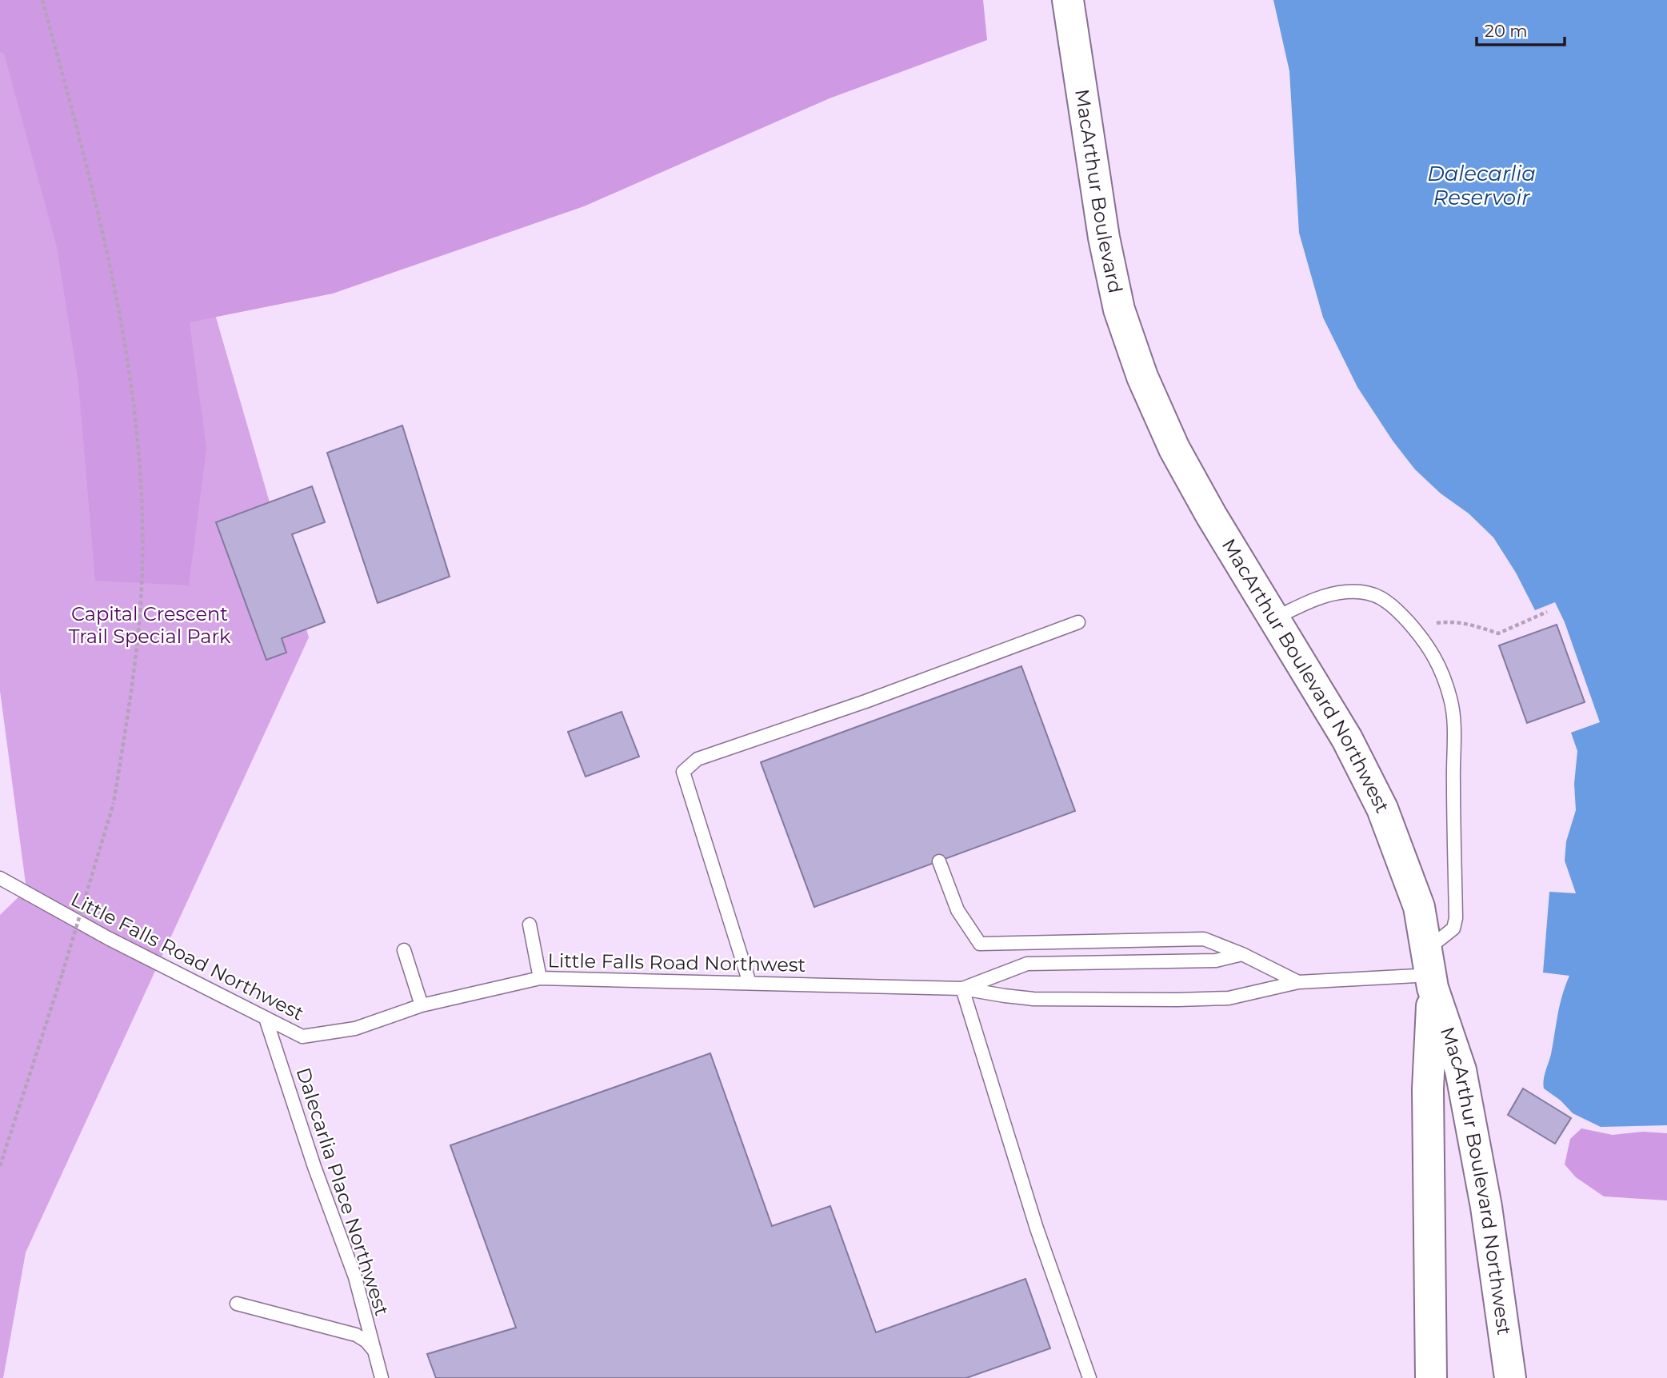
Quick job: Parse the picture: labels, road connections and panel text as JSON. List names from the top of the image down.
{
  "streets": {
    "main road": ["MacArthur Boulevard", "MacArthur Boulevard Northwest"],
    "lane": ["Little Falls Road Northwest", "Dalecarlia Place Northwest"]
  },
  "crossings": [
    ["MacArthur Boulevard", "MacArthur Boulevard Northwest"],
    ["Little Falls Road Northwest", "Dalecarlia Place Northwest"]
  ],
  "water": ["Dalecarlia Reservoir"],
  "parks": ["Capital Crescent Trail Special Park"],
  "scale_bar": "20 m"
}
